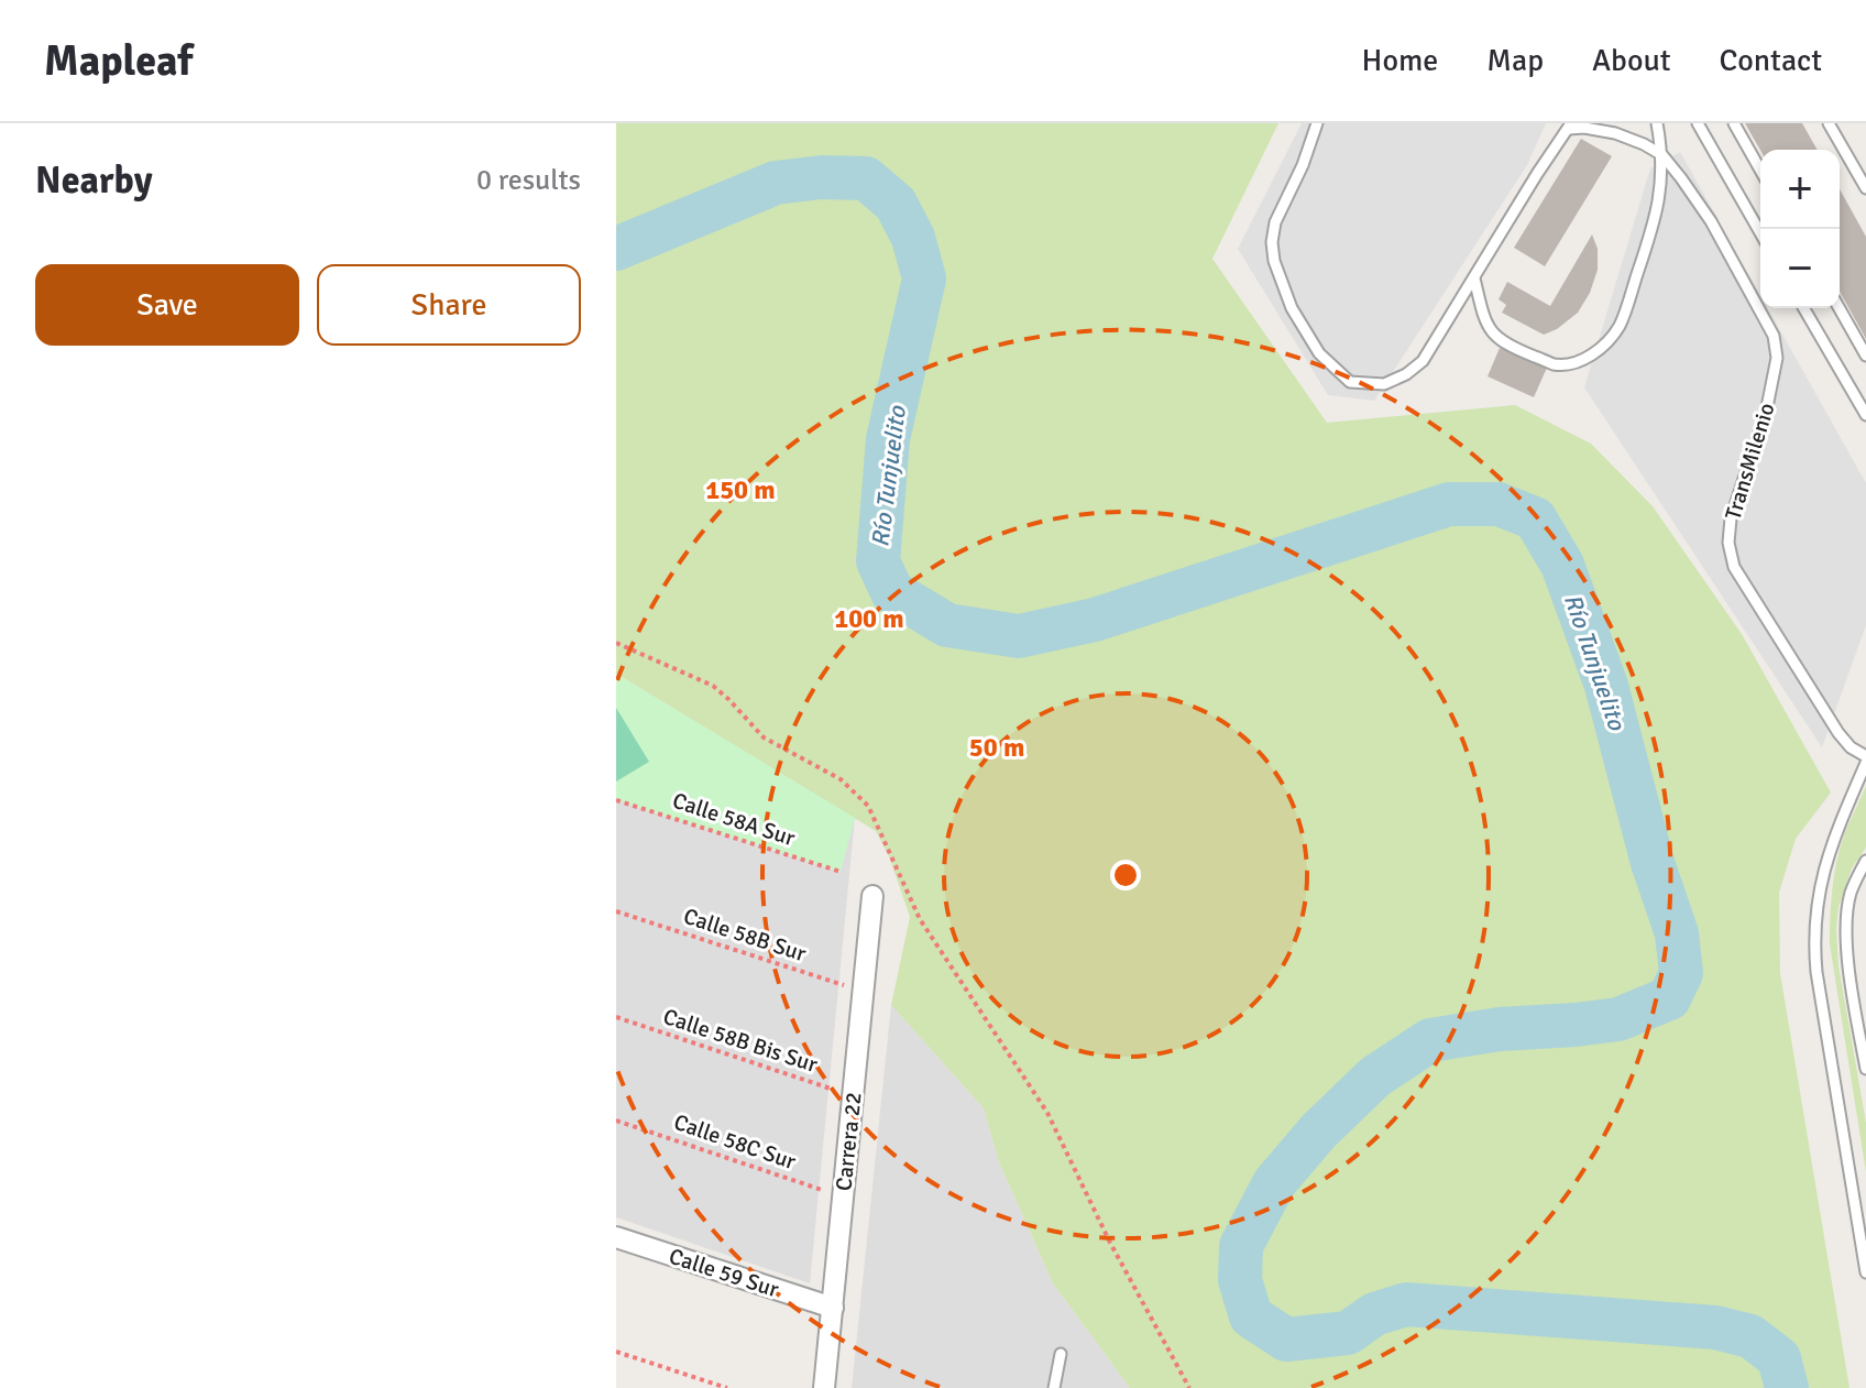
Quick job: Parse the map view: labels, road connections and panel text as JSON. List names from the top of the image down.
{
  "streets": {
    "street": ["Carrera 22", "Calle 59 Sur"],
    "lane": ["TransMilenio"],
    "path": [
      "Calle 58A Sur",
      "Calle 58B Sur",
      "Calle 58B Bis Sur",
      "Calle 58C Sur"
    ]
  },
  "crossings": [
    ["Calle 58B Sur", "Carrera 22"],
    ["Calle 58B Bis Sur", "Carrera 22"],
    ["Calle 58C Sur", "Carrera 22"],
    ["Carrera 22", "Calle 59 Sur"]
  ],
  "water": ["Río Tunjuelito"],
  "page": {
    "header": "Mapleaf",
    "nav": [
      "Home",
      "Map",
      "About",
      "Contact"
    ],
    "heading": ["Nearby", "0 results"],
    "map_buttons": ["+", "−"],
    "buttons": ["Save", "Share"]
  },
  "rings": ["150 m", "100 m", "50 m"]
}
